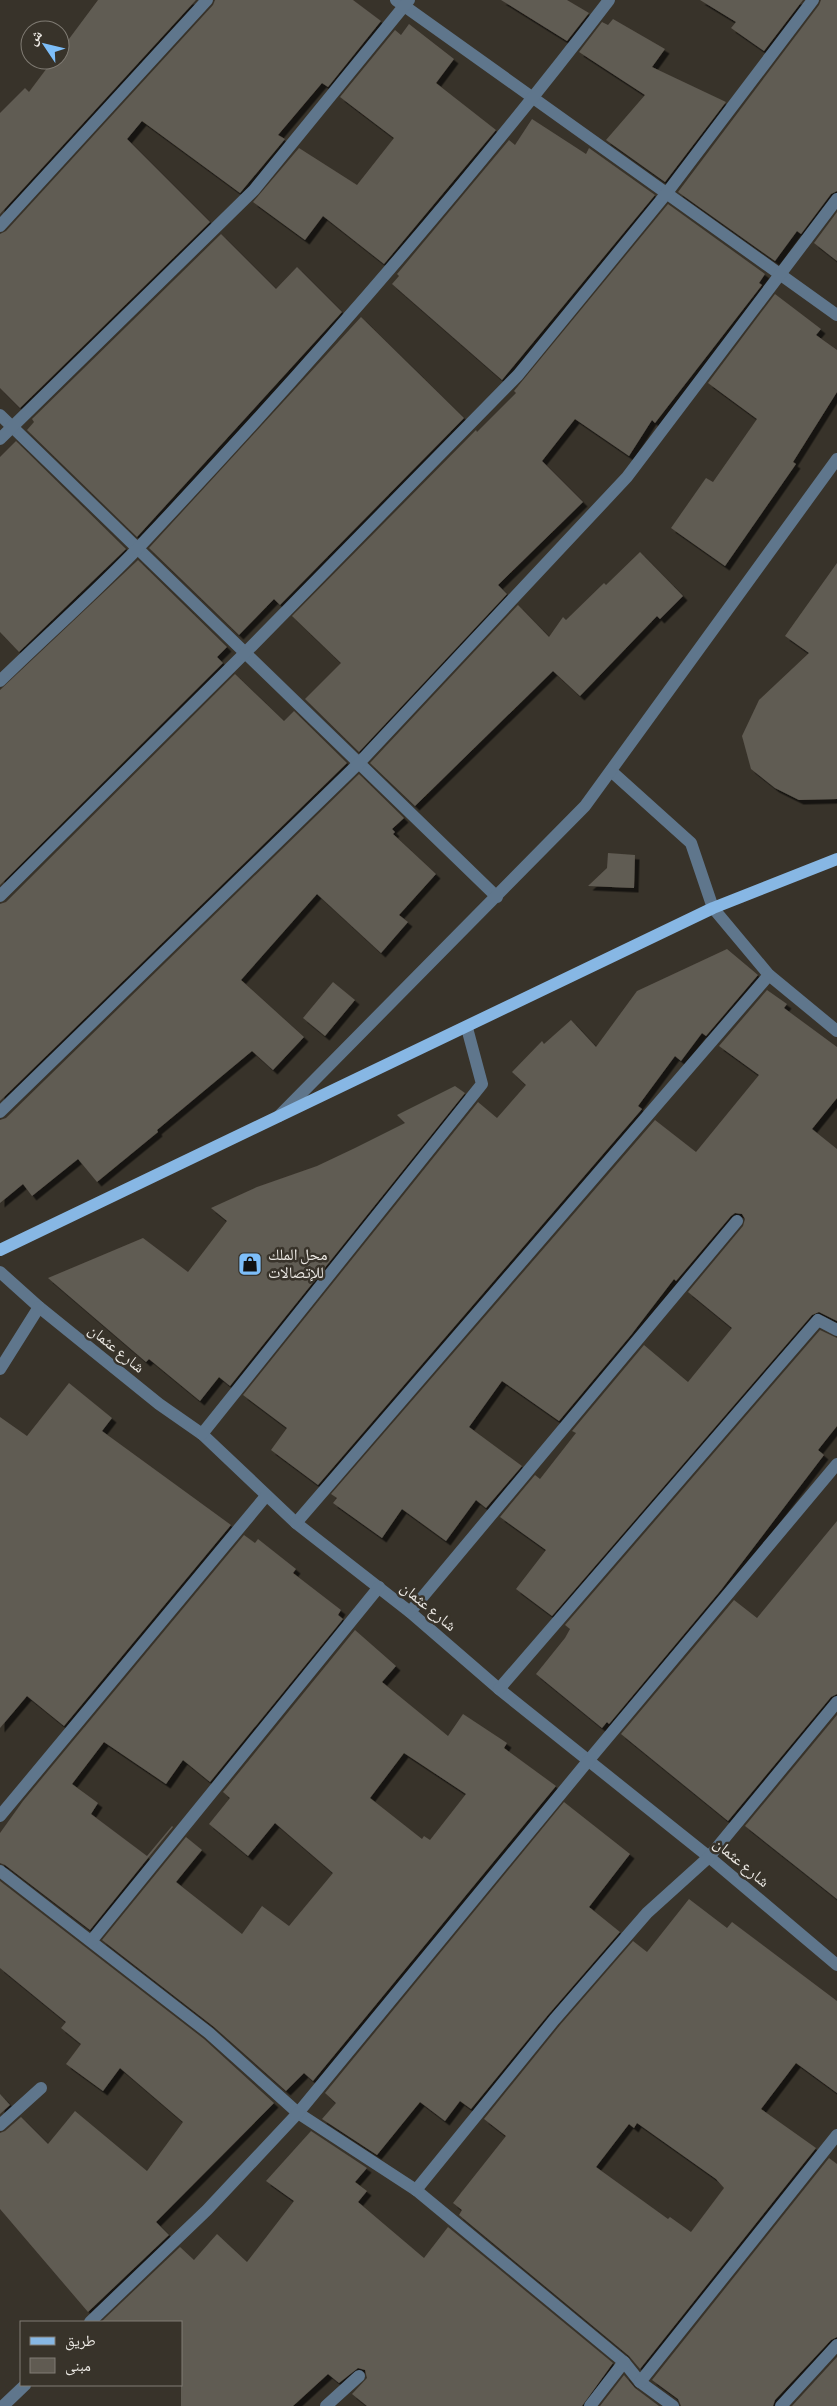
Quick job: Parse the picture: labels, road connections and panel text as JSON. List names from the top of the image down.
{
  "streets": {
    "street": ["شارع عثمان"]
  },
  "places": {
    "shop": ["محل الملك للإتصالات"]
  },
  "legend": ["طريق", "مبنى"],
  "north": "top left"
}
